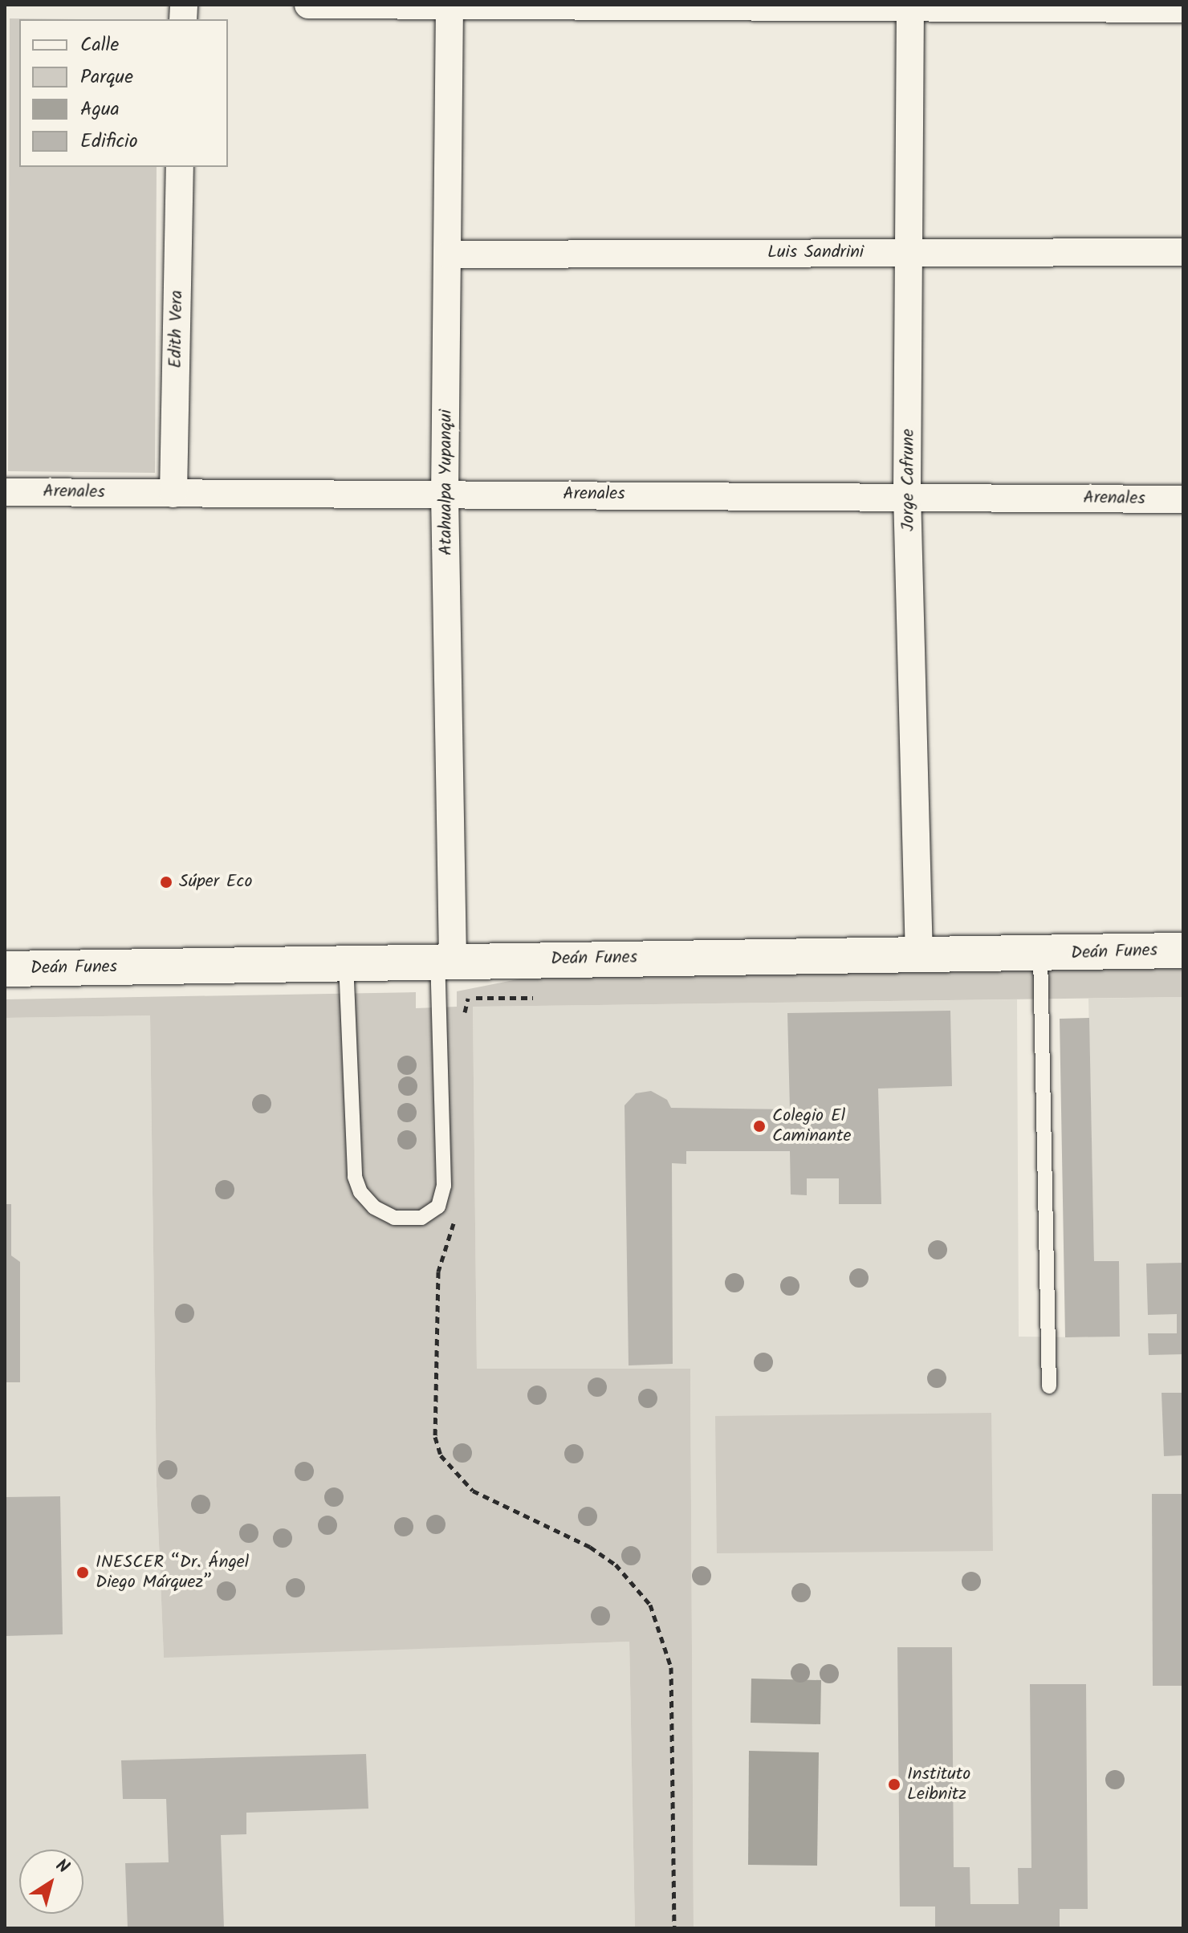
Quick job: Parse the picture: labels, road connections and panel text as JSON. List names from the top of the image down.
{
  "streets": {
    "main road": ["Deán Funes"],
    "street": [
      "Luis Sandrini",
      "Edith Vera",
      "Jorge Cafrune",
      "Atahualpa Yupanqui",
      "Arenales"
    ]
  },
  "crossings": [
    ["Luis Sandrini", "Jorge Cafrune"],
    ["Luis Sandrini", "Atahualpa Yupanqui"],
    ["Edith Vera", "Arenales"],
    ["Jorge Cafrune", "Arenales"],
    ["Jorge Cafrune", "Deán Funes"],
    ["Atahualpa Yupanqui", "Arenales"],
    ["Atahualpa Yupanqui", "Deán Funes"]
  ],
  "places": [
    "Súper Eco",
    "Colegio El Caminante",
    "INESCER “Dr. Ángel Diego Márquez”",
    "Instituto Leibnitz"
  ],
  "legend": [
    "Calle",
    "Parque",
    "Agua",
    "Edificio"
  ],
  "north": "top right"
}
